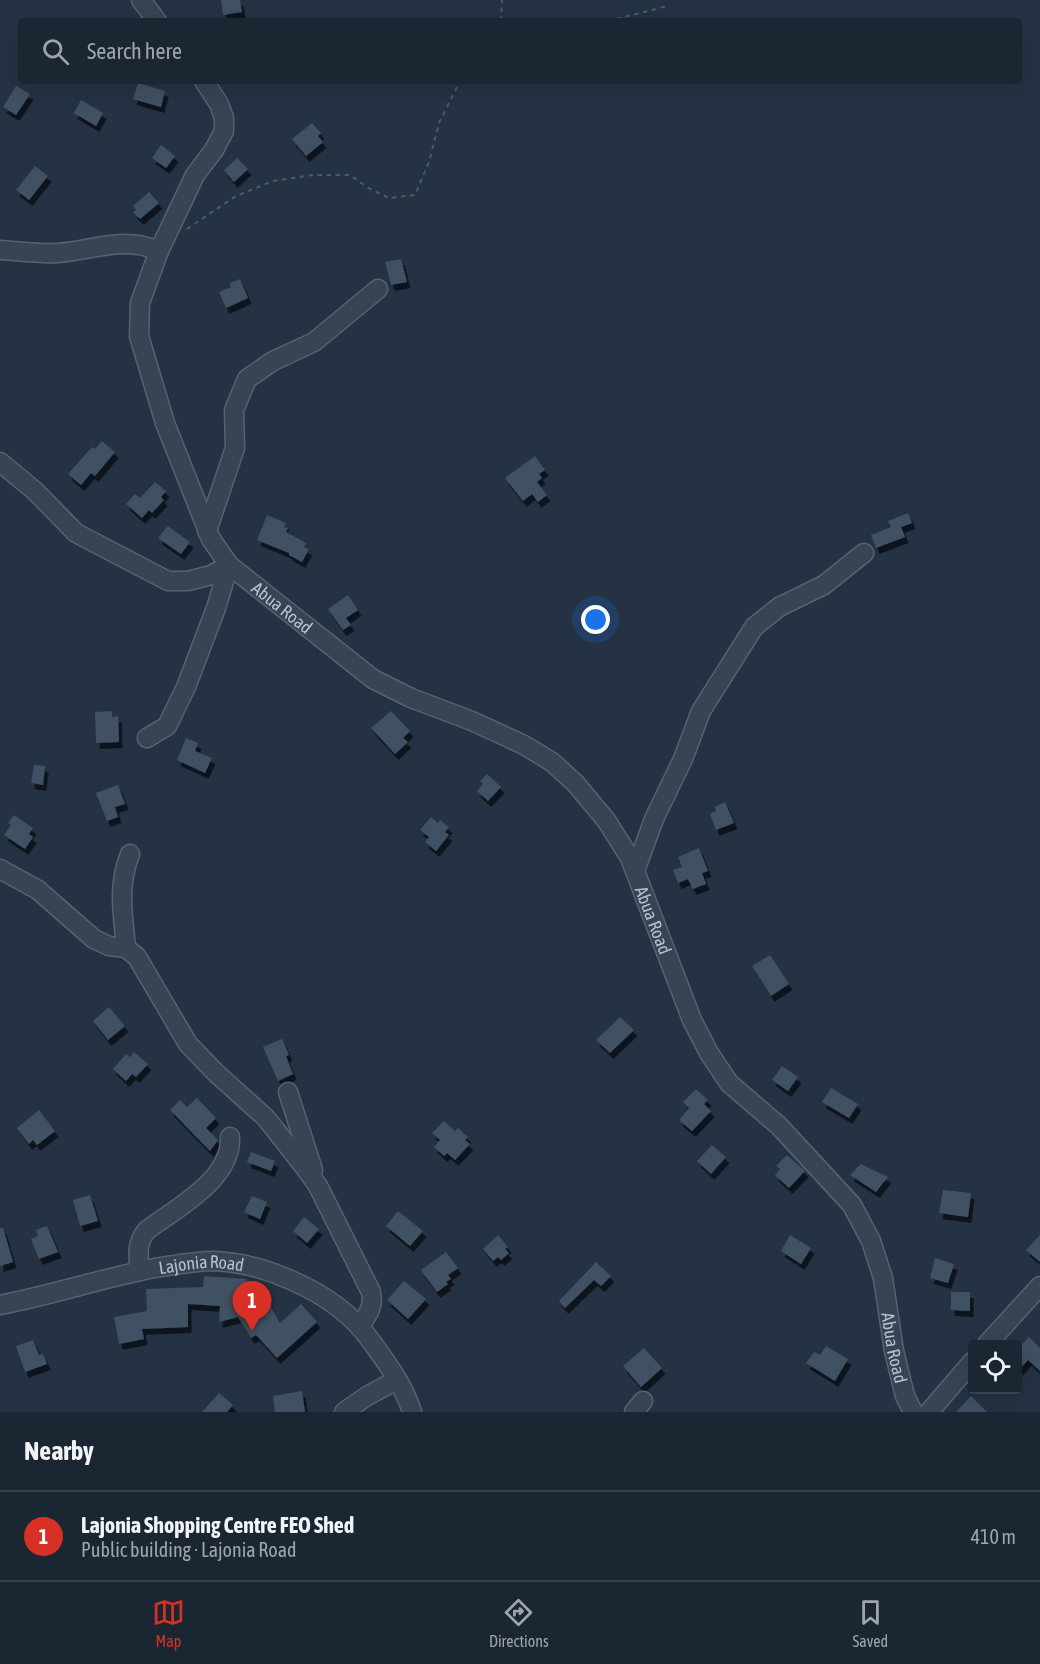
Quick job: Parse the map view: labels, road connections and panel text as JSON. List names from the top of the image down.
{
  "streets": {
    "street": ["Abua Road", "Lajonia Road"]
  },
  "page": {
    "search": "Search here",
    "pins": "1",
    "heading": "Nearby",
    "list": [
      {
        "mark": "1",
        "name": "Lajonia Shopping Centre FEO Shed",
        "note": "Public building · Lajonia Road",
        "value": "410 m"
      }
    ],
    "nav": ["Map", "Directions", "Saved"]
  }
}
